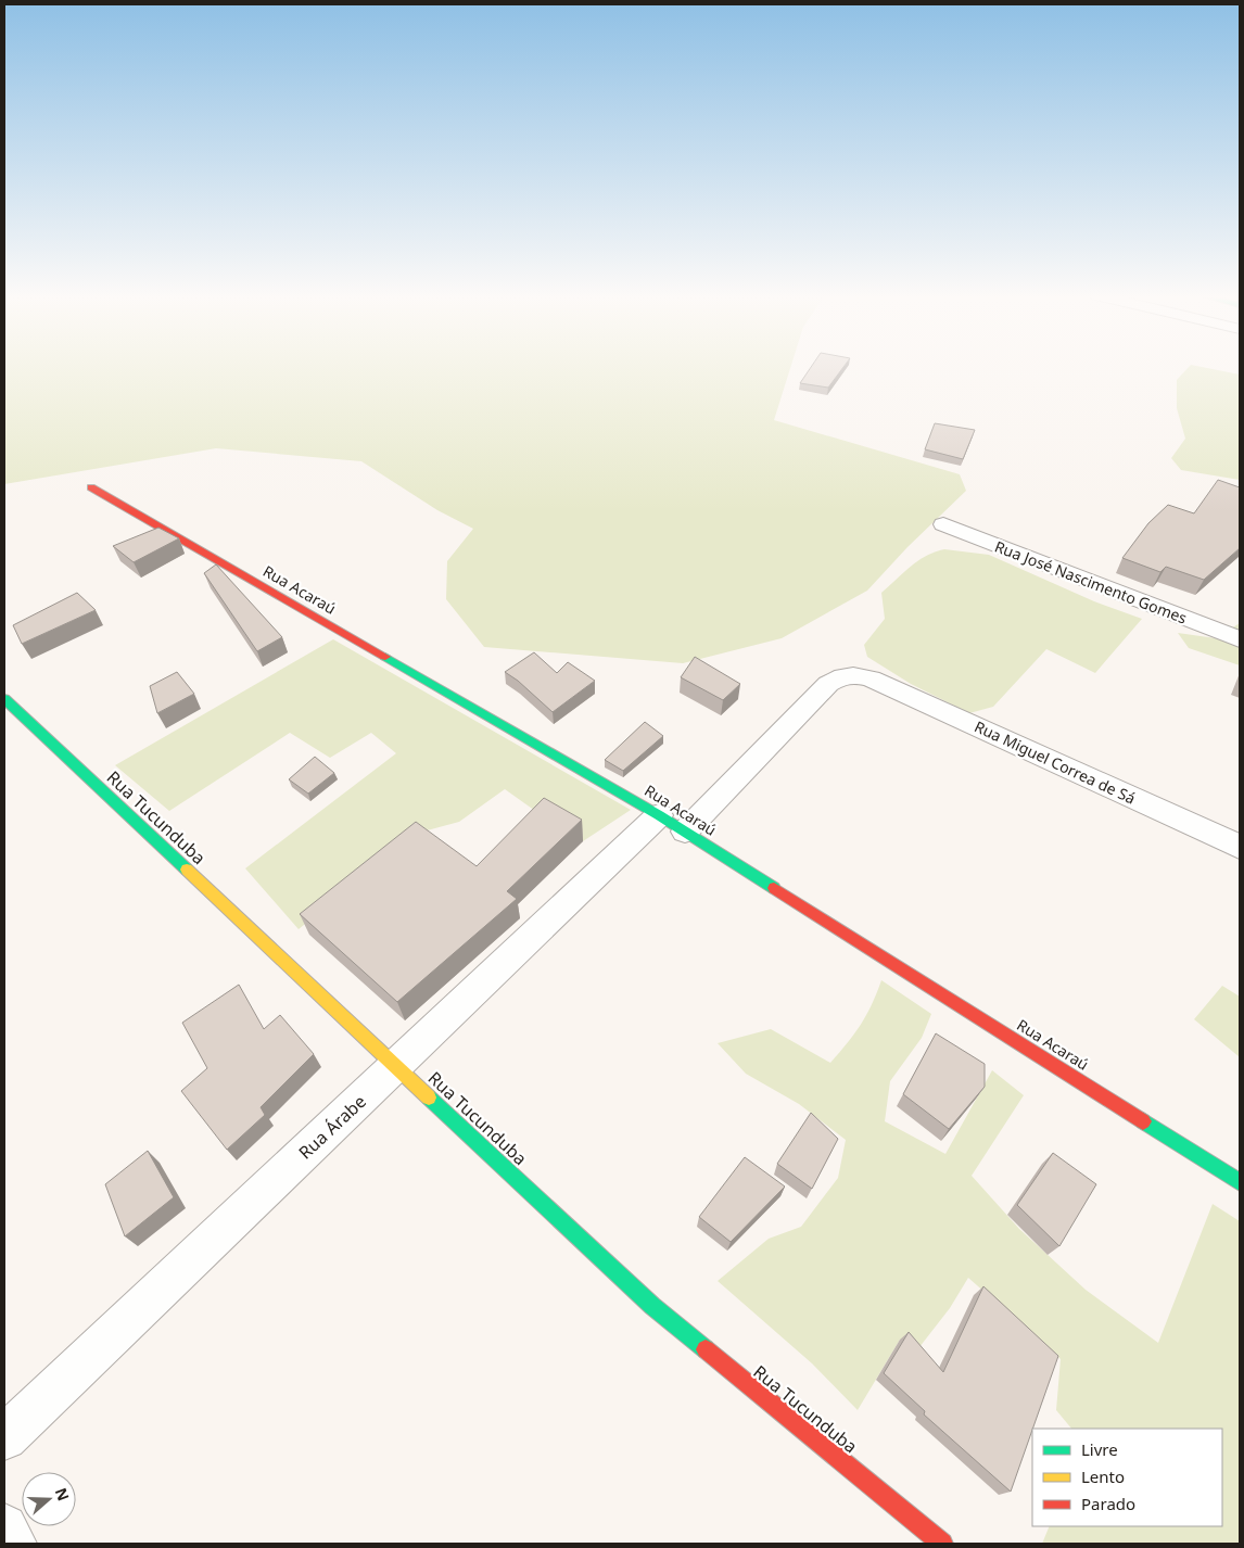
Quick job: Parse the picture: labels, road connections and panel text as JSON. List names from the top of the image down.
{
  "streets": {
    "main road": ["Rua Acaraú", "Rua Tucunduba"],
    "street": ["Rua José Nascimento Gomes", "Rua Miguel Correa de Sá", "Rua Árabe"]
  },
  "crossings": [
    ["Rua Acaraú", "Rua Miguel Correa de Sá"],
    ["Rua Acaraú", "Rua Árabe"],
    ["Rua Miguel Correa de Sá", "Rua Árabe"],
    ["Rua Tucunduba", "Rua Árabe"]
  ],
  "legend": ["Livre", "Lento", "Parado"],
  "north": "right"
}
